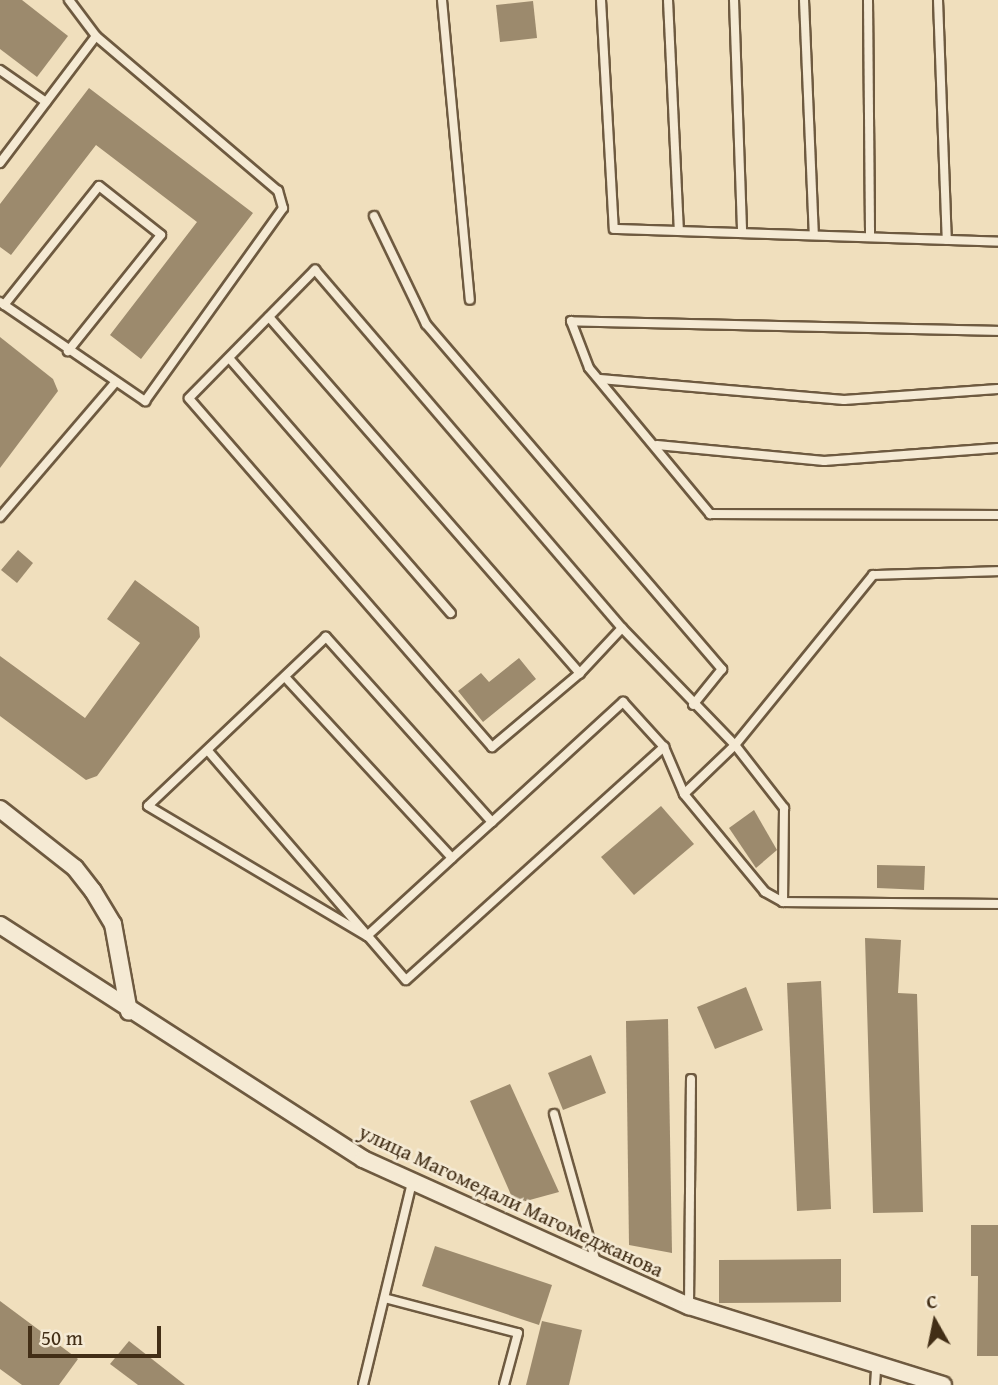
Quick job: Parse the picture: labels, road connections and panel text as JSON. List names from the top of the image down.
{
  "streets": {
    "street": ["улица Магомедали Магомеджановa"]
  },
  "scale_bar": "50 m",
  "north": "top"
}
